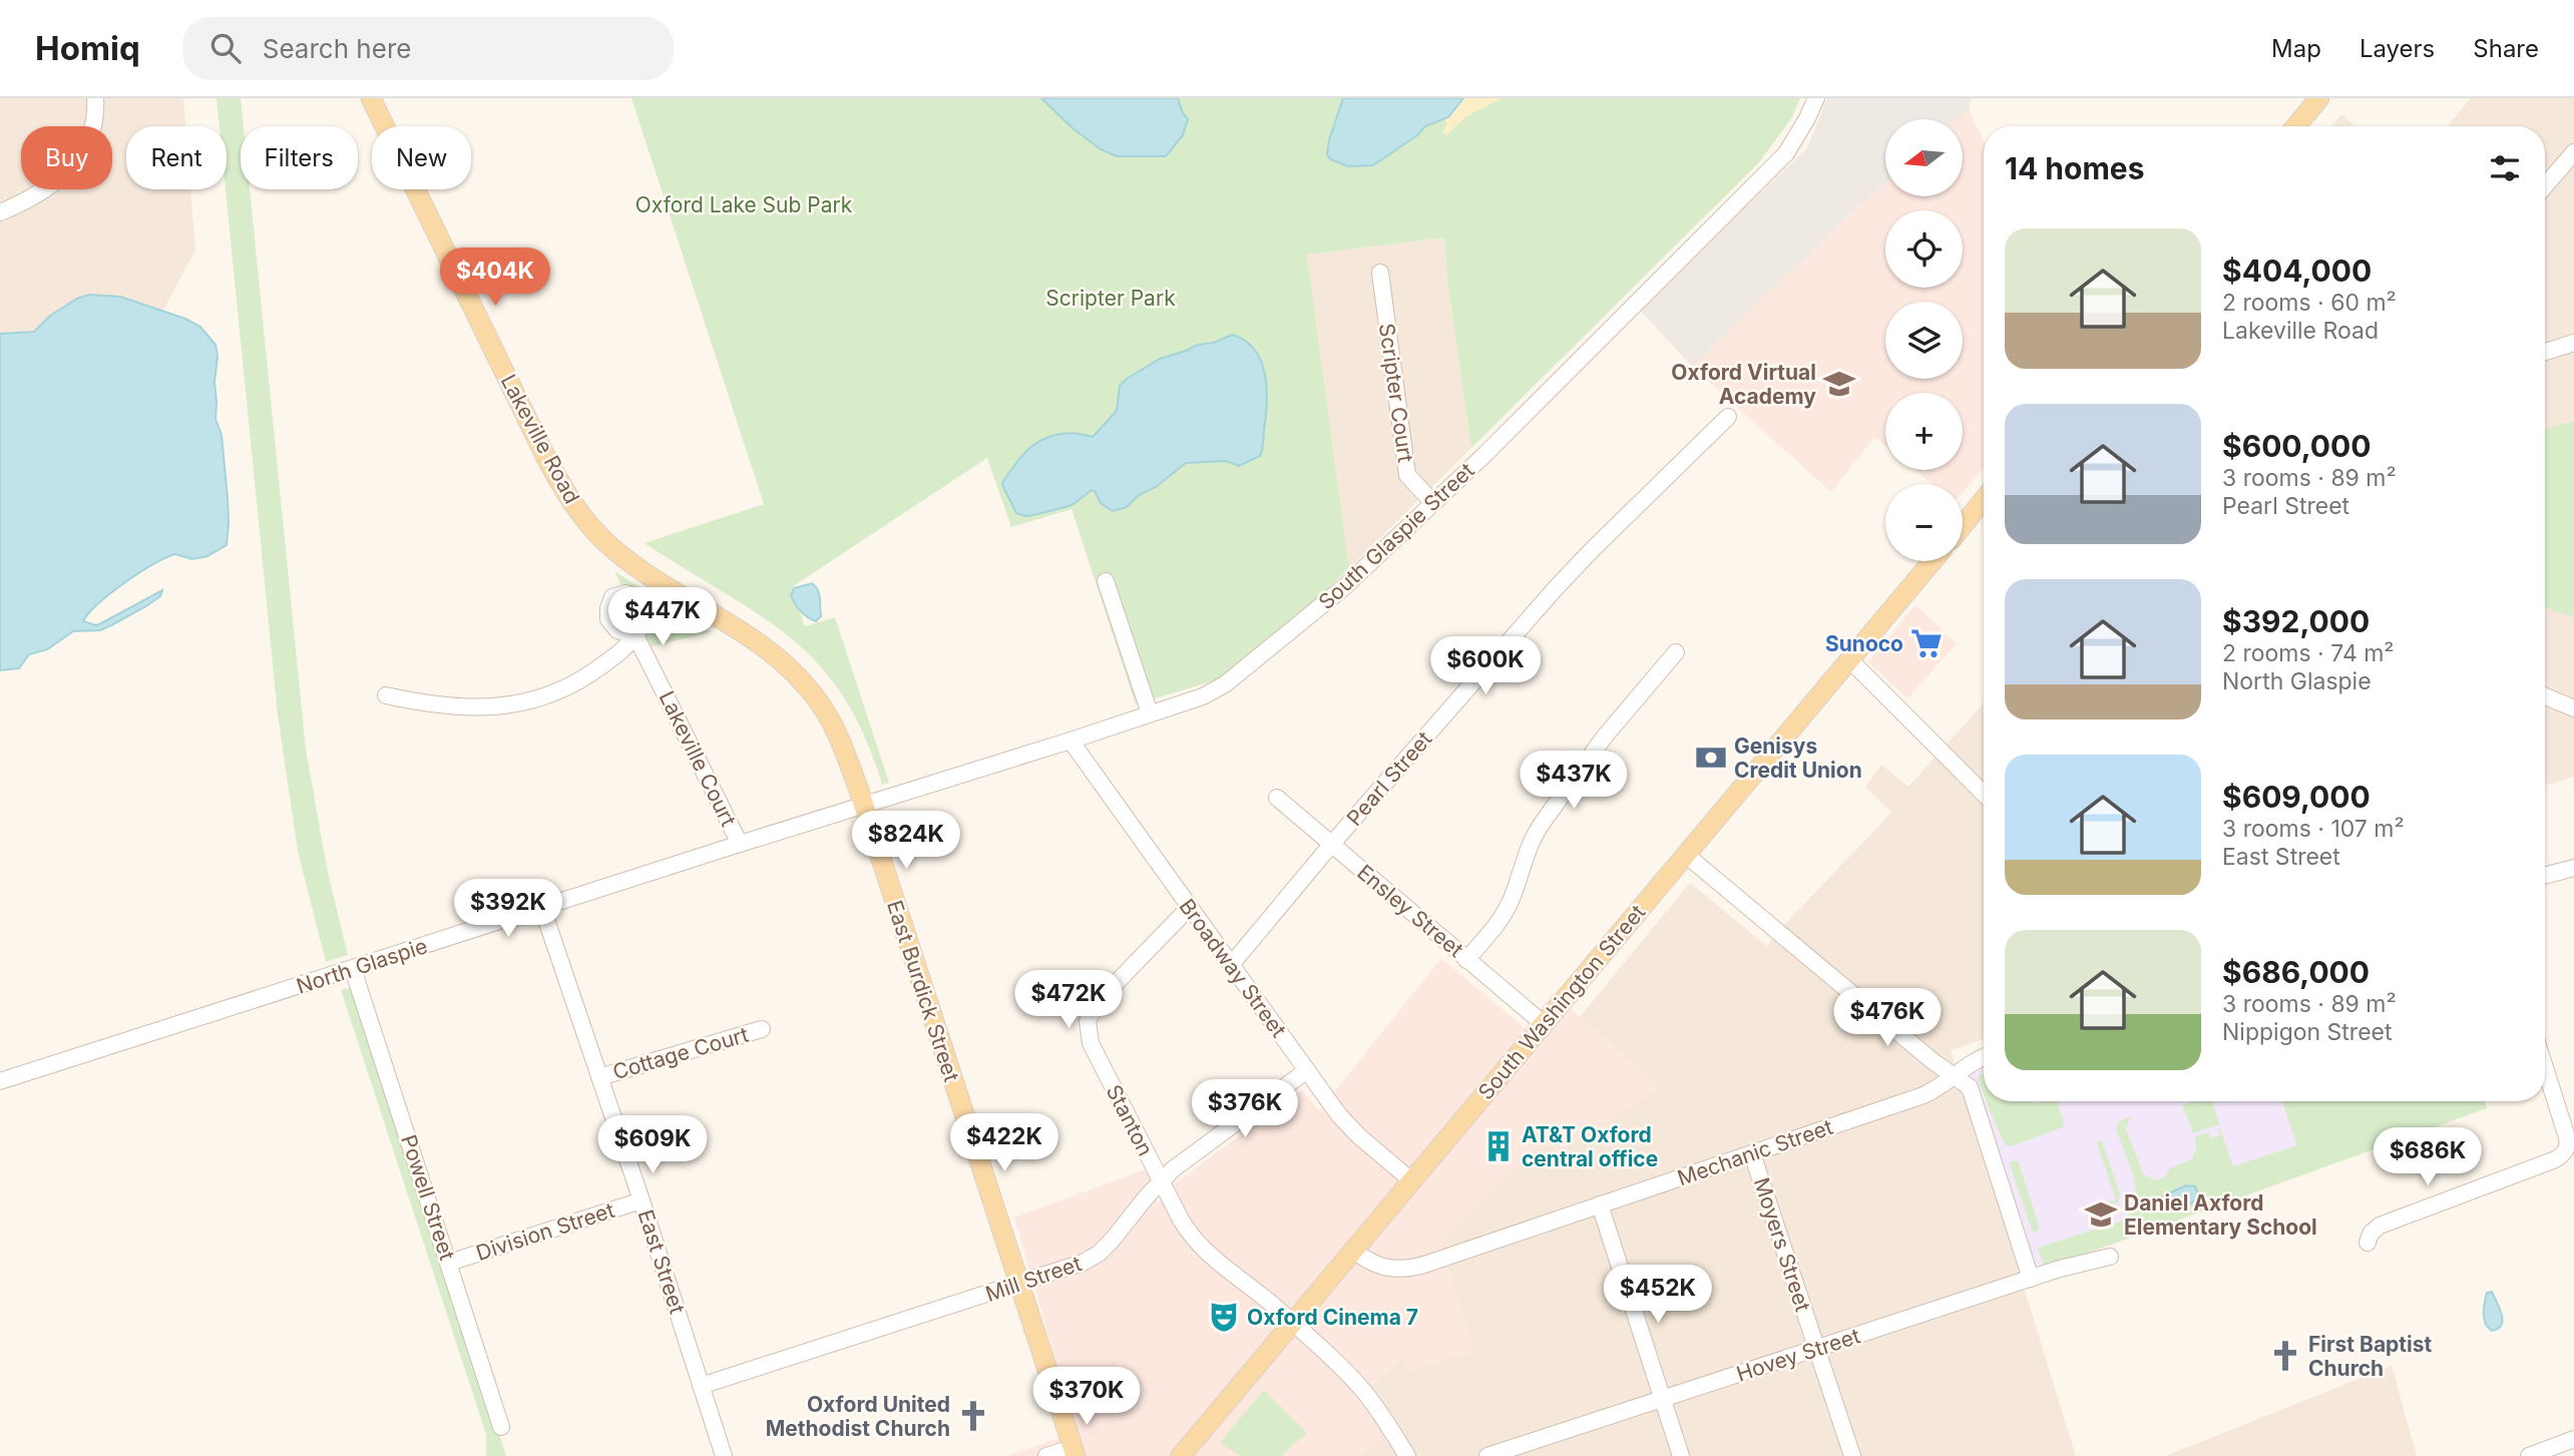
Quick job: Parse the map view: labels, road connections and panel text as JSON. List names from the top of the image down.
{
  "streets": {
    "main road": ["Lakeville Road", "East Burdick Street", "South Washington Street"],
    "street": [
      "Scripter Court",
      "South Glaspie Street",
      "Lakeville Court",
      "Pearl Street",
      "Ensley Street",
      "North Glaspie",
      "Broadway Street",
      "Cottage Court",
      "Stanton",
      "Mechanic Street",
      "Powell Street",
      "Division Street",
      "Moyers Street",
      "East Street",
      "Mill Street",
      "Hovey Street"
    ]
  },
  "crossings": [
    ["Scripter Court", "South Glaspie Street"],
    ["Lakeville Road", "South Glaspie Street"],
    ["Lakeville Road", "North Glaspie"],
    ["Lakeville Road", "East Burdick Street"],
    ["South Glaspie Street", "North Glaspie"],
    ["South Glaspie Street", "Broadway Street"],
    ["South Glaspie Street", "East Burdick Street"],
    ["Lakeville Court", "North Glaspie"],
    ["Pearl Street", "Ensley Street"],
    ["Pearl Street", "Broadway Street"],
    ["Ensley Street", "South Washington Street"],
    ["North Glaspie", "East Burdick Street"],
    ["North Glaspie", "Powell Street"],
    ["North Glaspie", "East Street"],
    ["Broadway Street", "South Washington Street"],
    ["Broadway Street", "Stanton"],
    ["Broadway Street", "Mill Street"],
    ["East Burdick Street", "Mill Street"],
    ["South Washington Street", "Stanton"],
    ["South Washington Street", "Mechanic Street"],
    ["Cottage Court", "East Street"],
    ["Stanton", "Mill Street"],
    ["Mechanic Street", "Moyers Street"],
    ["Powell Street", "Division Street"],
    ["Division Street", "East Street"],
    ["Moyers Street", "Hovey Street"],
    ["East Street", "Mill Street"]
  ],
  "parks": ["Oxford Lake Sub Park", "Scripter Park"],
  "places": {
    "school or university": ["Oxford Virtual Academy", "Daniel Axford Elementary School"],
    "supermarket": ["Sunoco"],
    "bank": ["Genisys Credit Union"],
    "building": ["AT&T Oxford central office"],
    "theatre": ["Oxford Cinema 7"],
    "church": ["First Baptist Church", "Oxford United Methodist Church"]
  },
  "north": "left",
  "page": {
    "header": "Homiq",
    "search": "Search here",
    "nav": ["Map", "Layers", "Share"],
    "map_buttons": ["+", "−"],
    "chip": [
      "Buy",
      "Rent",
      "Filters",
      "New"
    ],
    "heading": "14 homes",
    "list": [
      {
        "name": "$404,000",
        "note": "2 rooms · 60 m² · Lakeville Road"
      },
      {
        "name": "$600,000",
        "note": "3 rooms · 89 m² · Pearl Street"
      },
      {
        "name": "$392,000",
        "note": "2 rooms · 74 m² · North Glaspie"
      },
      {
        "name": "$609,000",
        "note": "3 rooms · 107 m² · East Street"
      },
      {
        "name": "$686,000",
        "note": "3 rooms · 89 m² · Nippigon Street"
      }
    ],
    "price": [
      "$404K",
      "$447K",
      "$600K",
      "$437K",
      "$824K",
      "$392K",
      "$472K",
      "$476K",
      "$376K",
      "$422K",
      "$609K",
      "$686K",
      "$452K",
      "$370K"
    ]
  }
}
